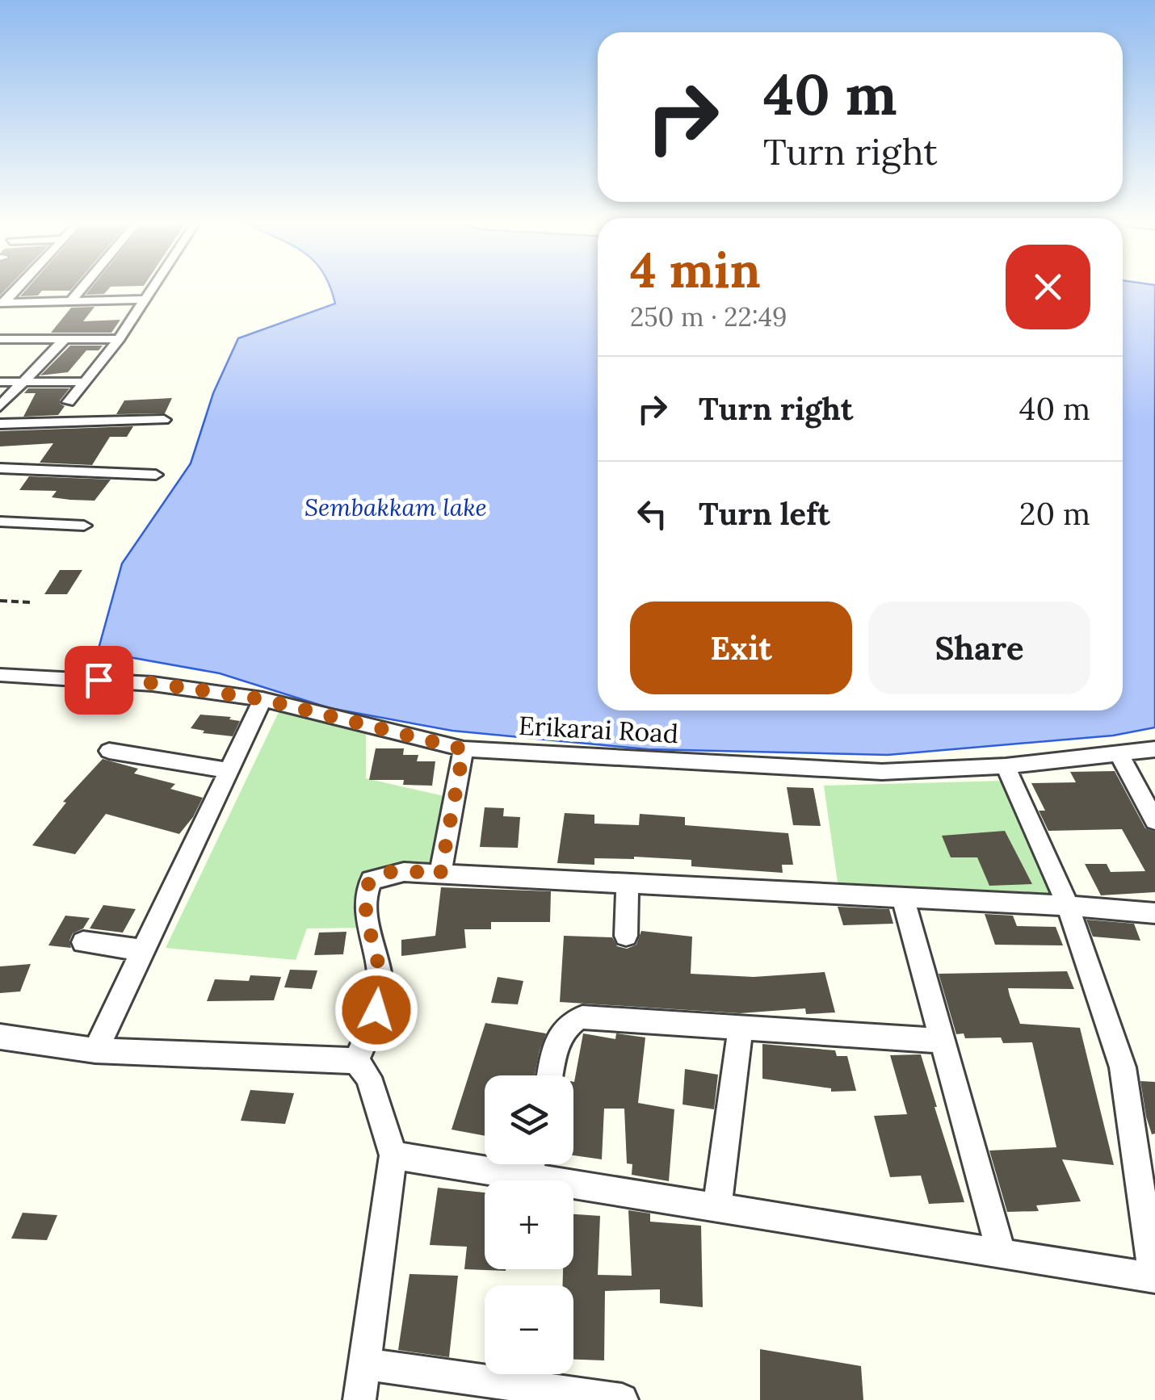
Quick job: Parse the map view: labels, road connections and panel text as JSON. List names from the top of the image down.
{
  "streets": {
    "street": ["Erikarai Road"]
  },
  "water": ["Sembakkam lake"],
  "page": {
    "turn": ["40 m", "Turn right"],
    "heading": ["4 min", "250 m · 22:49"],
    "list": [
      {
        "name": "Turn right",
        "value": "40 m"
      },
      {
        "name": "Turn left",
        "value": "20 m"
      }
    ],
    "buttons": ["Exit", "Share"],
    "map_buttons": ["+", "−"]
  }
}
